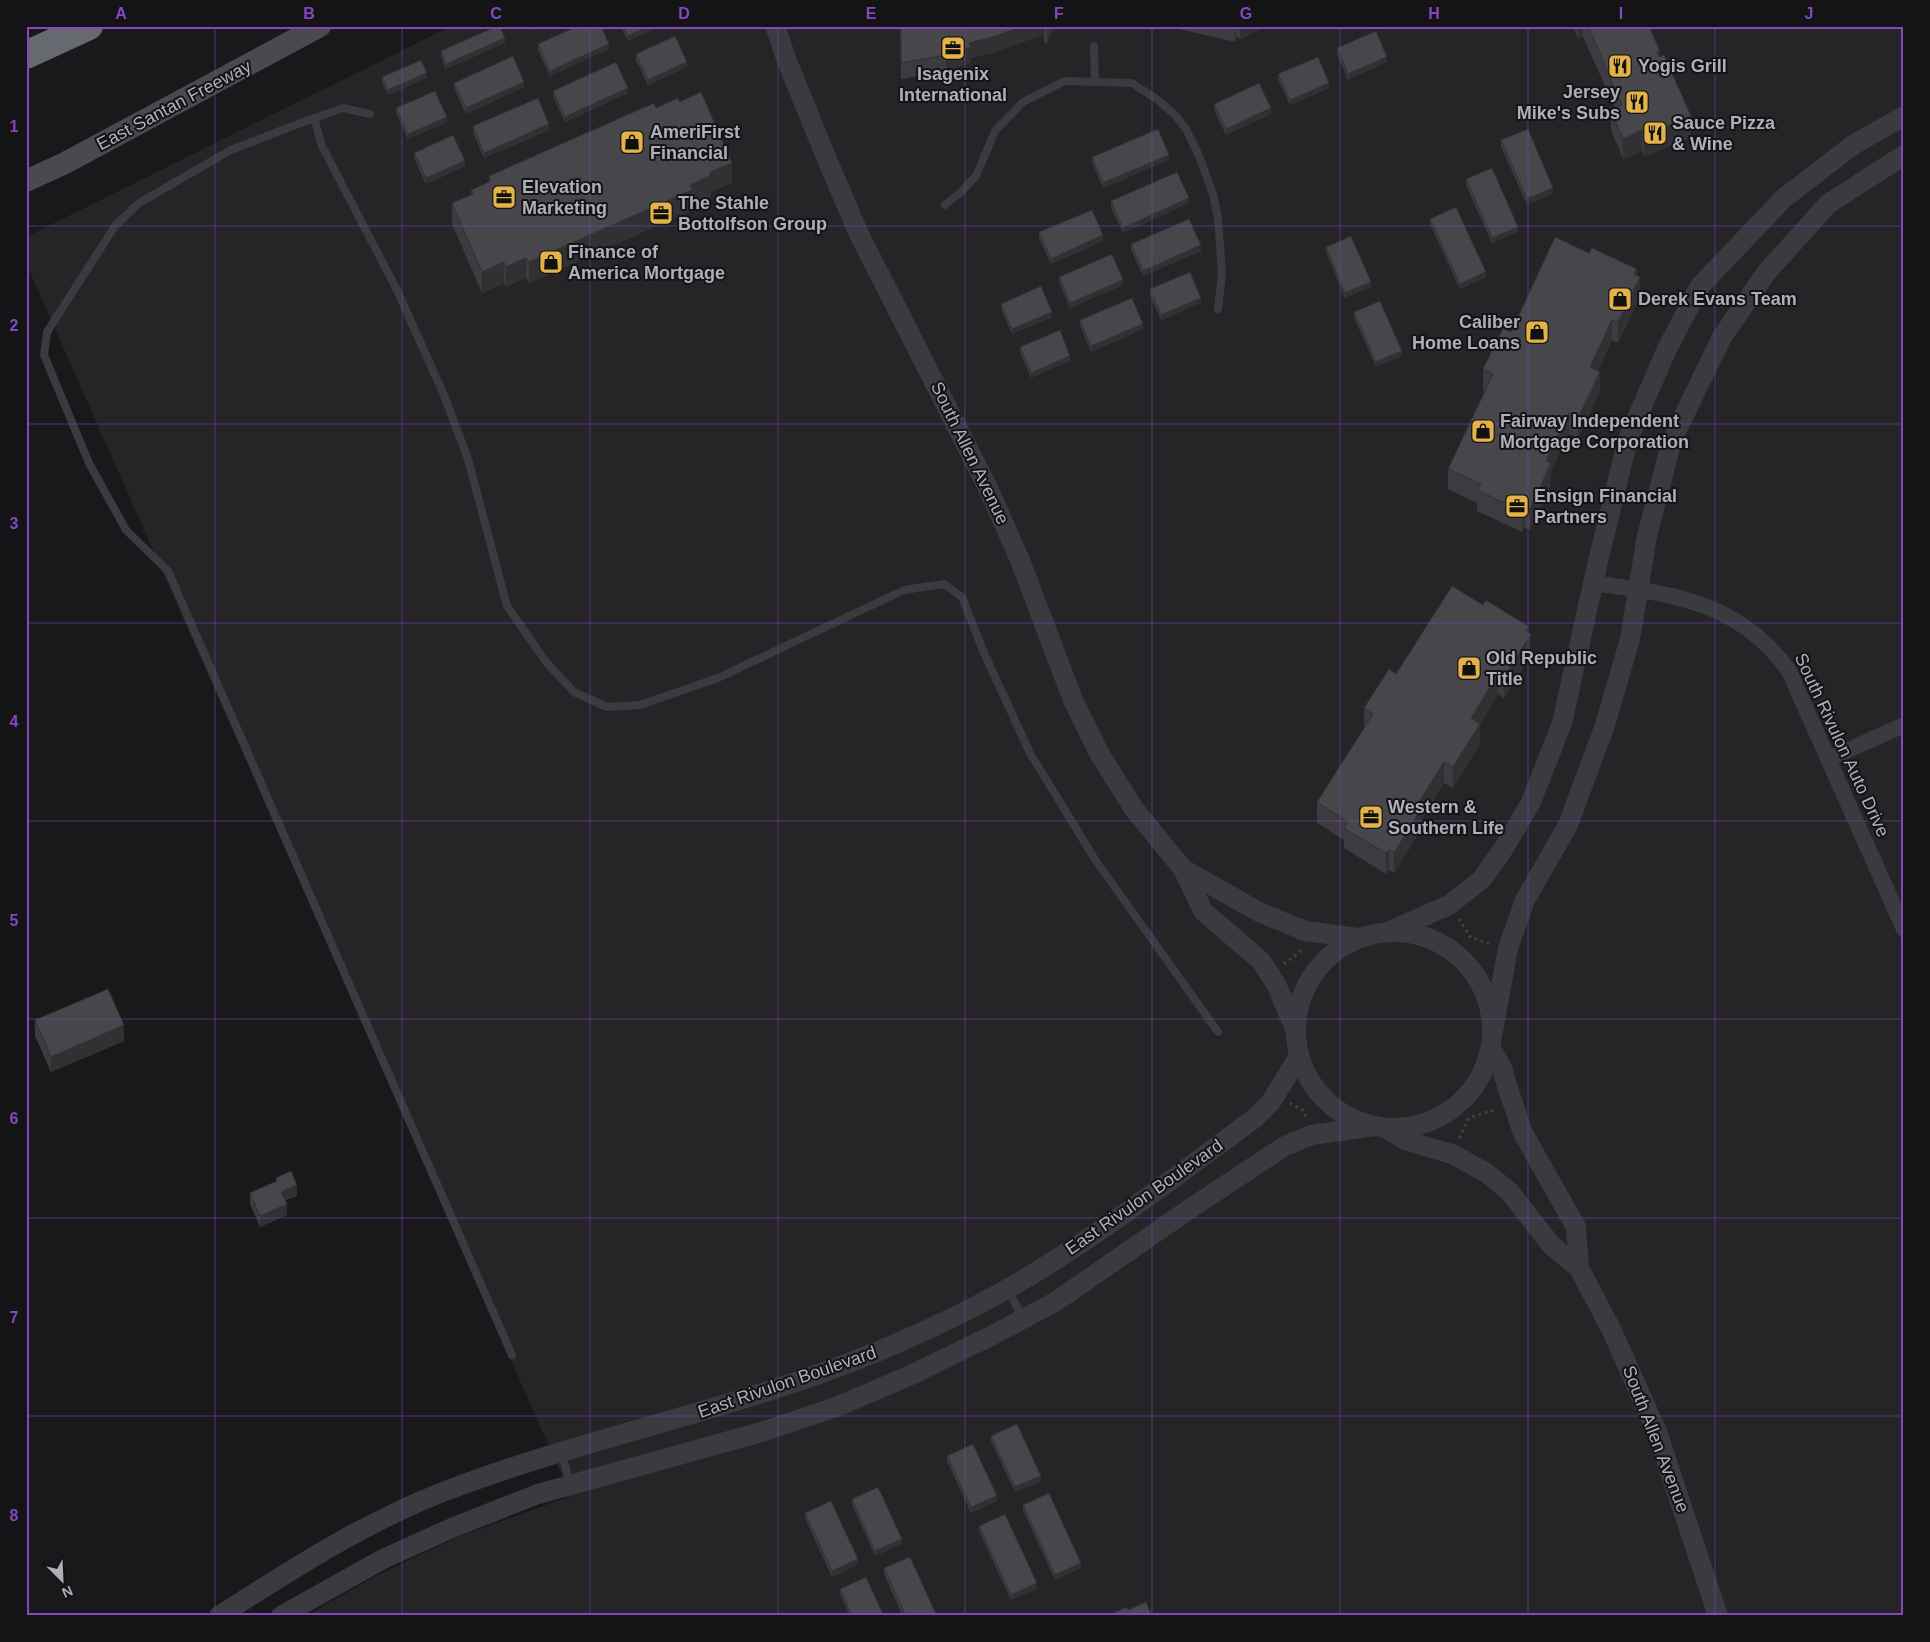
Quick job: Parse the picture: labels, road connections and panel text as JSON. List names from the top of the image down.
{
  "streets": {
    "main road": ["East Santan Freeway"],
    "street": ["South Allen Avenue", "South Rivulon Auto Drive", "East Rivulon Boulevard"]
  },
  "crossings": [
    ["South Allen Avenue", "East Rivulon Boulevard"]
  ],
  "places": {
    "office": [
      "Isagenix International",
      "Elevation Marketing",
      "The Stahle Bottolfson Group",
      "Ensign Financial Partners",
      "Western & Southern Life"
    ],
    "restaurant": ["Yogis Grill", "Jersey Mike's Subs", "Sauce Pizza & Wine"],
    "shop": [
      "AmeriFirst Financial",
      "Finance of America Mortgage",
      "Derek Evans Team",
      "Caliber Home Loans",
      "Fairway Independent Mortgage Corporation",
      "Old Republic Title"
    ]
  },
  "north": "bottom right",
  "grid": {
    "columns": [
      "A",
      "B",
      "C",
      "D",
      "E",
      "F",
      "G",
      "H",
      "I",
      "J"
    ],
    "rows": [
      "1",
      "2",
      "3",
      "4",
      "5",
      "6",
      "7",
      "8"
    ]
  }
}
